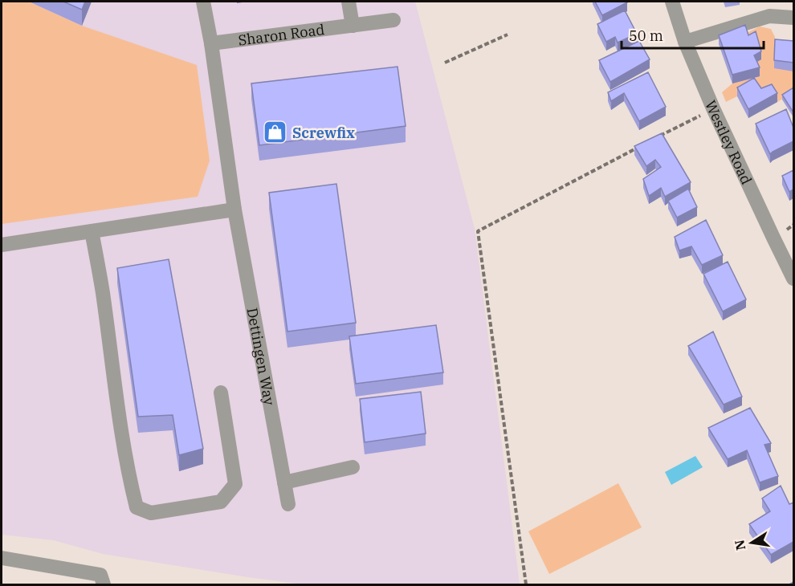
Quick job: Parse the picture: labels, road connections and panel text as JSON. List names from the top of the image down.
{
  "streets": {
    "street": ["Sharon Road", "Westley Road", "Dettingen Way"]
  },
  "crossings": [
    ["Sharon Road", "Dettingen Way"]
  ],
  "places": {
    "shop": ["Screwfix"]
  },
  "scale_bar": "50 m",
  "north": "left"
}
